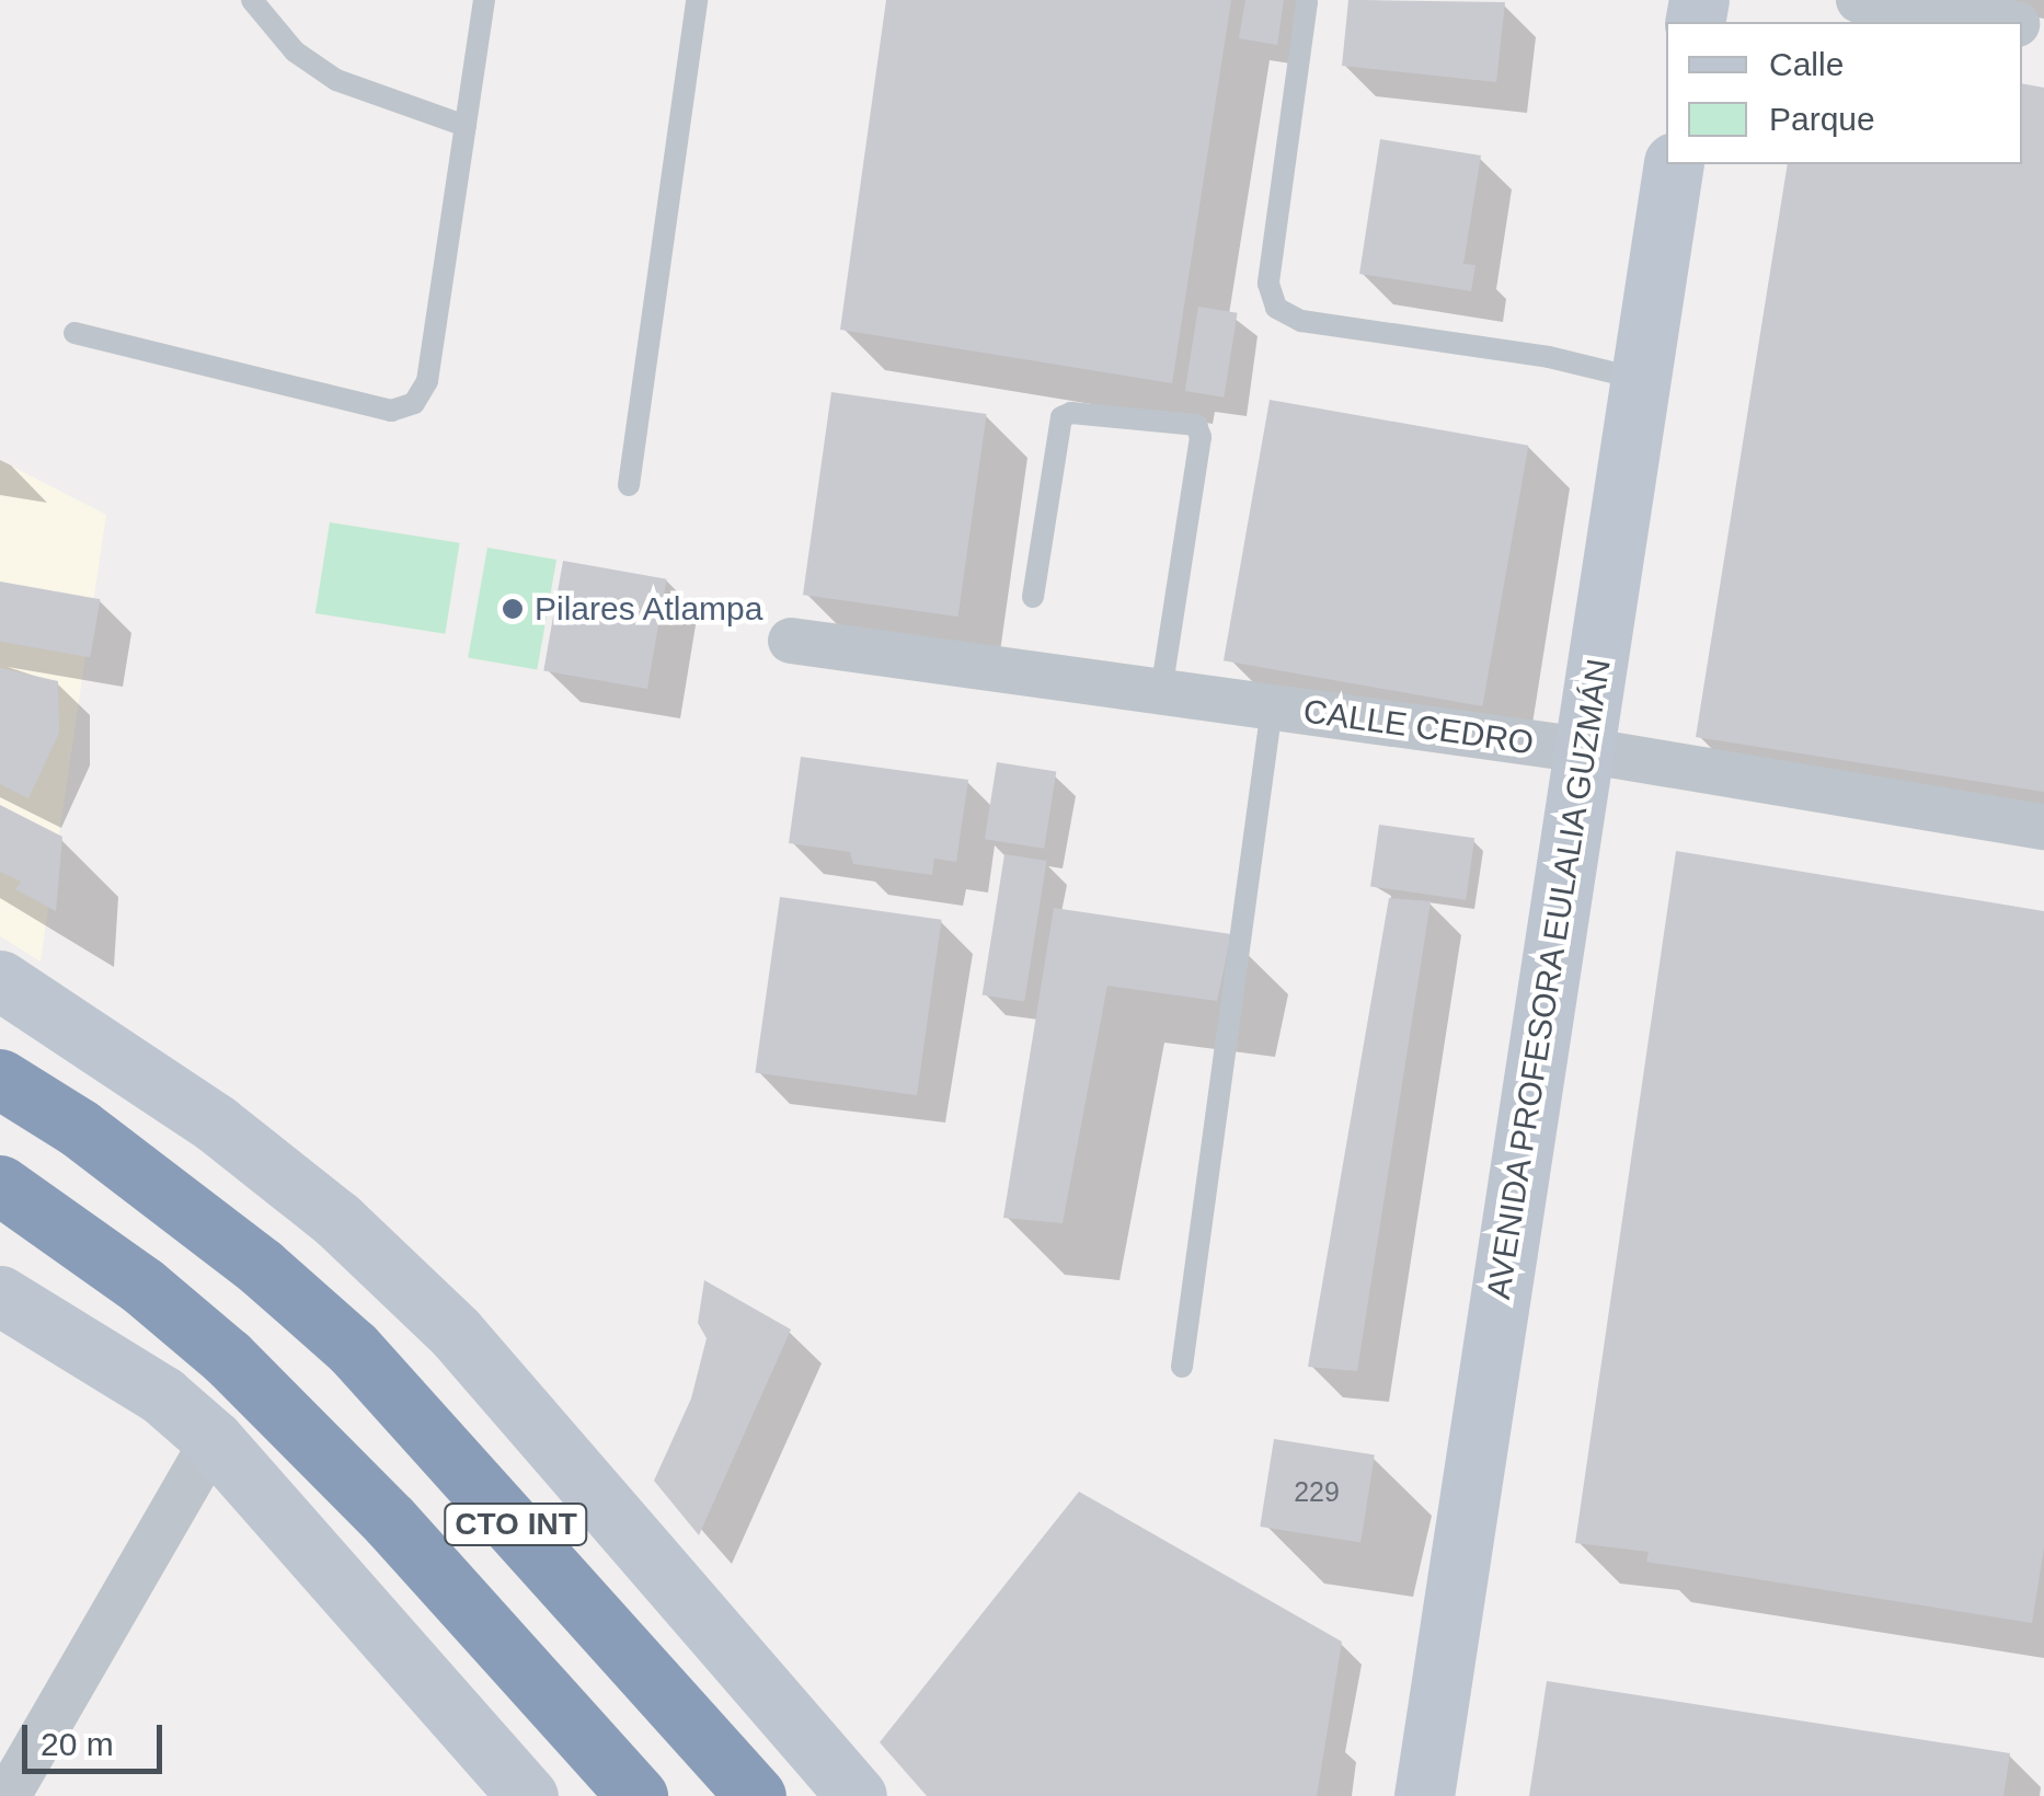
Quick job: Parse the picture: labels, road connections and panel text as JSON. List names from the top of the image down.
{
  "streets": {
    "highway": ["CTO INT"],
    "main road": ["AVENIDA PROFESORA EULALIA GUZMÁN"],
    "street": ["CALLE CEDRO"]
  },
  "crossings": [
    ["CALLE CEDRO", "AVENIDA PROFESORA EULALIA GUZMÁN"]
  ],
  "places": ["Pilares Atlampa"],
  "house_numbers": ["229"],
  "legend": ["Calle", "Parque"],
  "scale_bar": "20 m"
}
